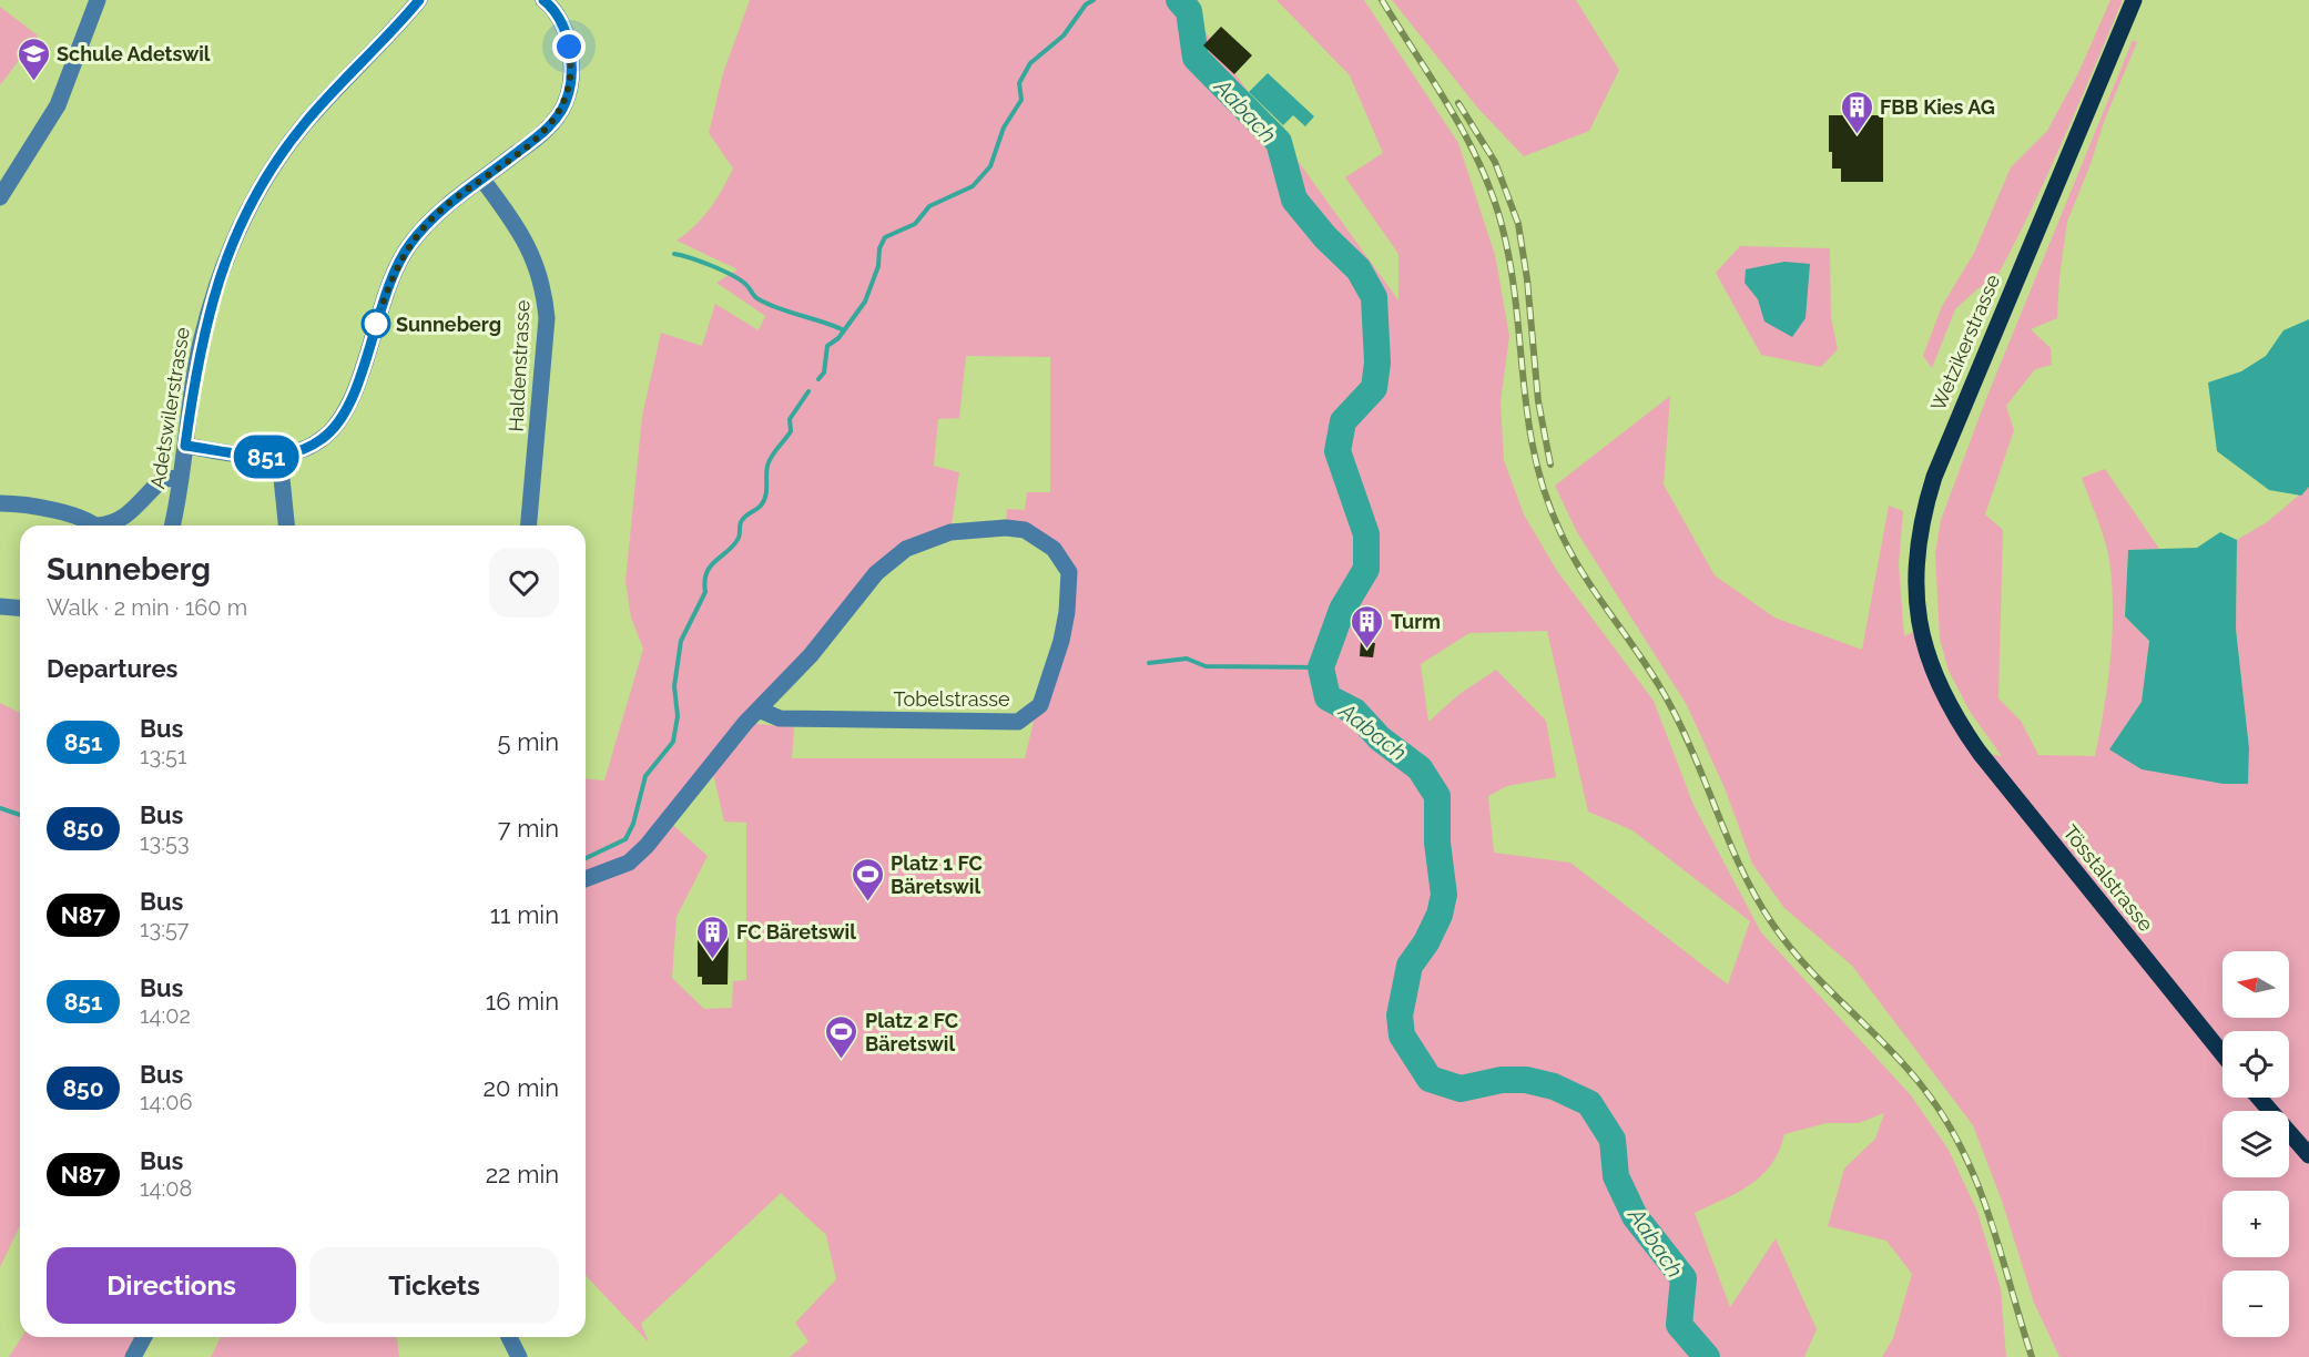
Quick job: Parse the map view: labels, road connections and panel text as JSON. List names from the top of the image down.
{
  "streets": {
    "main road": ["Wetzikerstrasse", "Tösstalstrasse"],
    "street": ["Haldenstrasse", "Adetswilerstrasse", "Tobelstrasse"]
  },
  "crossings": [
    ["Wetzikerstrasse", "Tösstalstrasse"]
  ],
  "water": ["Aabach"],
  "places": {
    "school or university": ["Schule Adetswil"],
    "building": ["FBB Kies AG", "Turm", "FC Bäretswil"],
    "other": ["Sunneberg"],
    "sports": ["Platz 1 FC Bäretswil", "Platz 2 FC Bäretswil"]
  },
  "lines": ["bus line 851"],
  "north": "left",
  "page": {
    "on_map": "851",
    "heading": [
      ["Sunneberg", "Walk · 2 min · 160 m"],
      "Departures"
    ],
    "list": [
      {
        "mark": "851",
        "name": "Bus",
        "note": "13:51",
        "value": "5 min"
      },
      {
        "mark": "850",
        "name": "Bus",
        "note": "13:53",
        "value": "7 min"
      },
      {
        "mark": "N87",
        "name": "Bus",
        "note": "13:57",
        "value": "11 min"
      },
      {
        "mark": "851",
        "name": "Bus",
        "note": "14:02",
        "value": "16 min"
      },
      {
        "mark": "850",
        "name": "Bus",
        "note": "14:06",
        "value": "20 min"
      },
      {
        "mark": "N87",
        "name": "Bus",
        "note": "14:08",
        "value": "22 min"
      }
    ],
    "map_buttons": ["+", "−"],
    "buttons": ["Directions", "Tickets"]
  }
}
